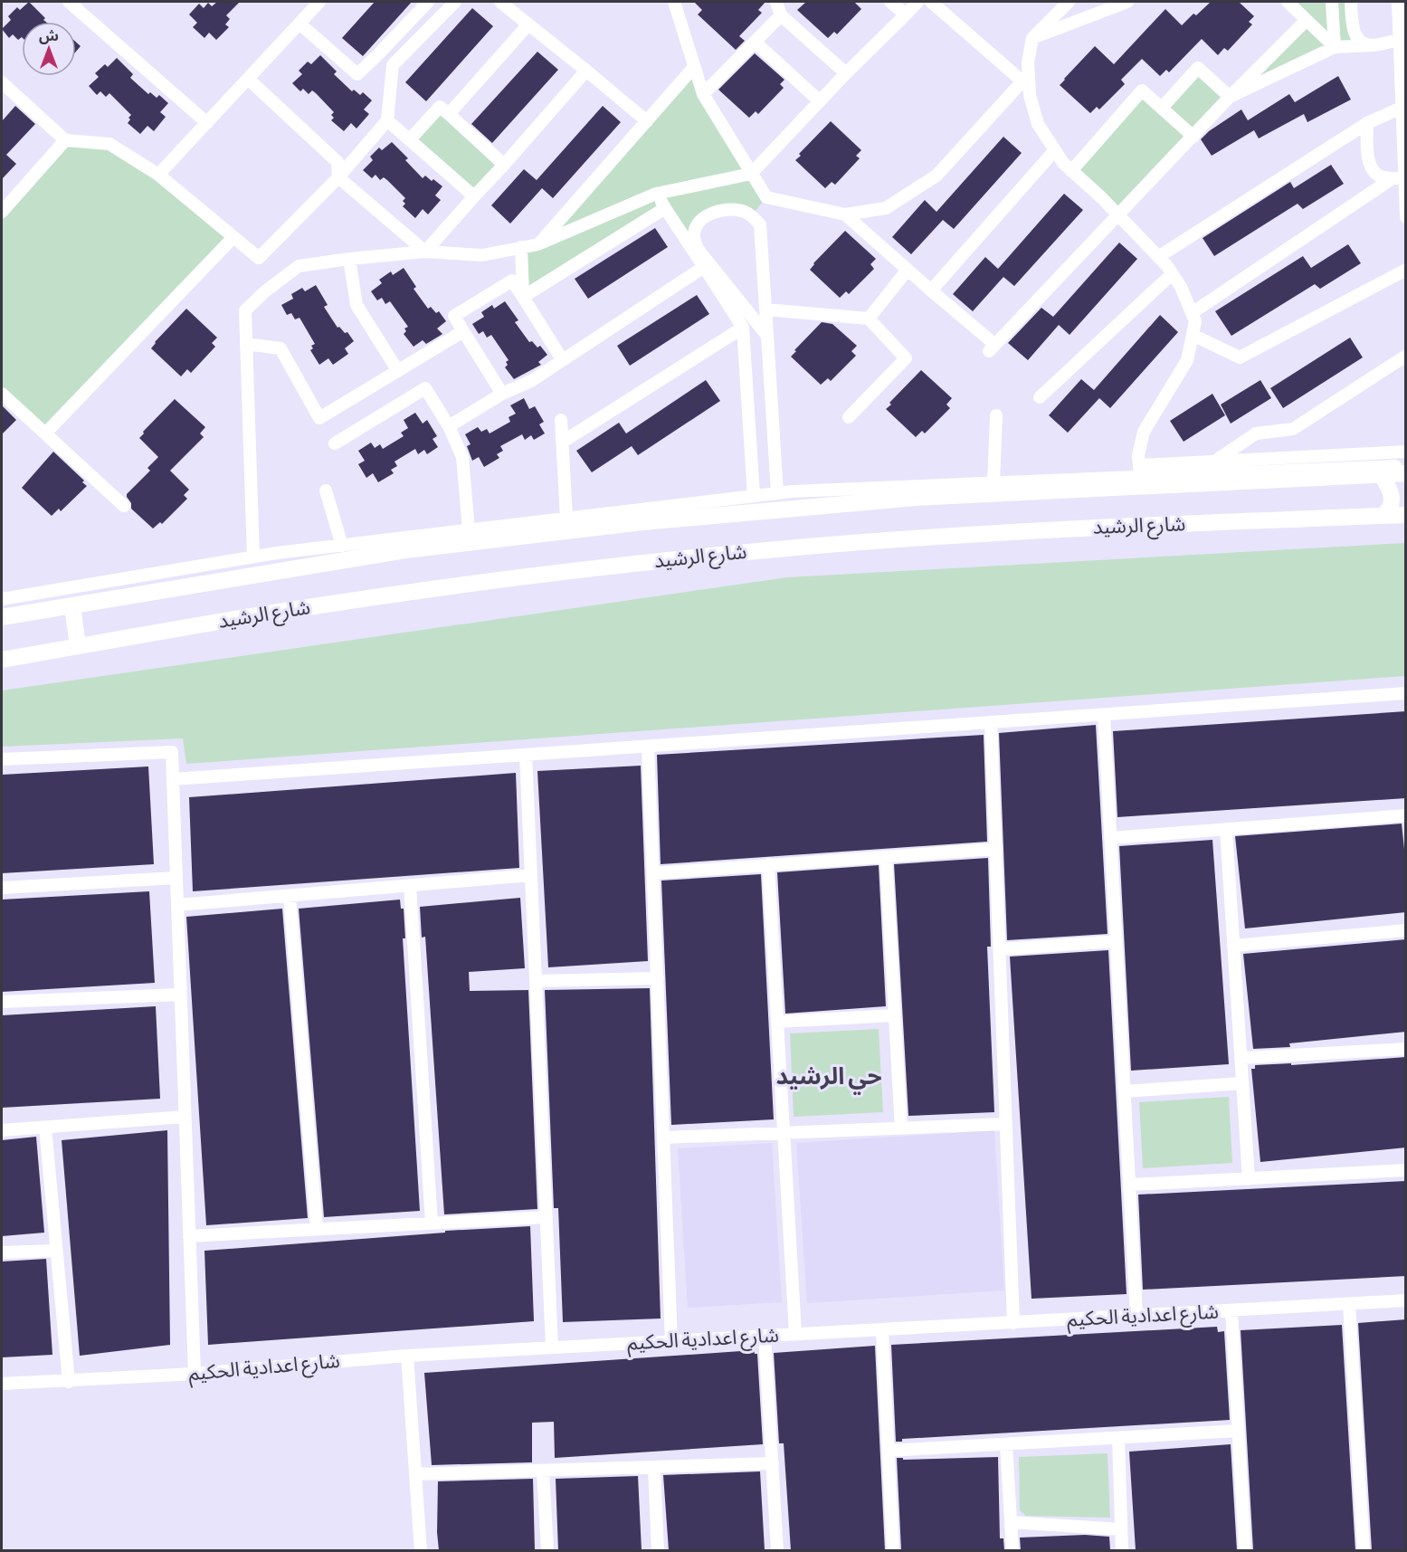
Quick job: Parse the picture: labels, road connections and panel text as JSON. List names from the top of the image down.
{
  "streets": {
    "street": ["شارع الرشيد", "شارع اعدادية الحكيم"]
  },
  "districts": ["حي الرشيد"],
  "north": "top"
}
